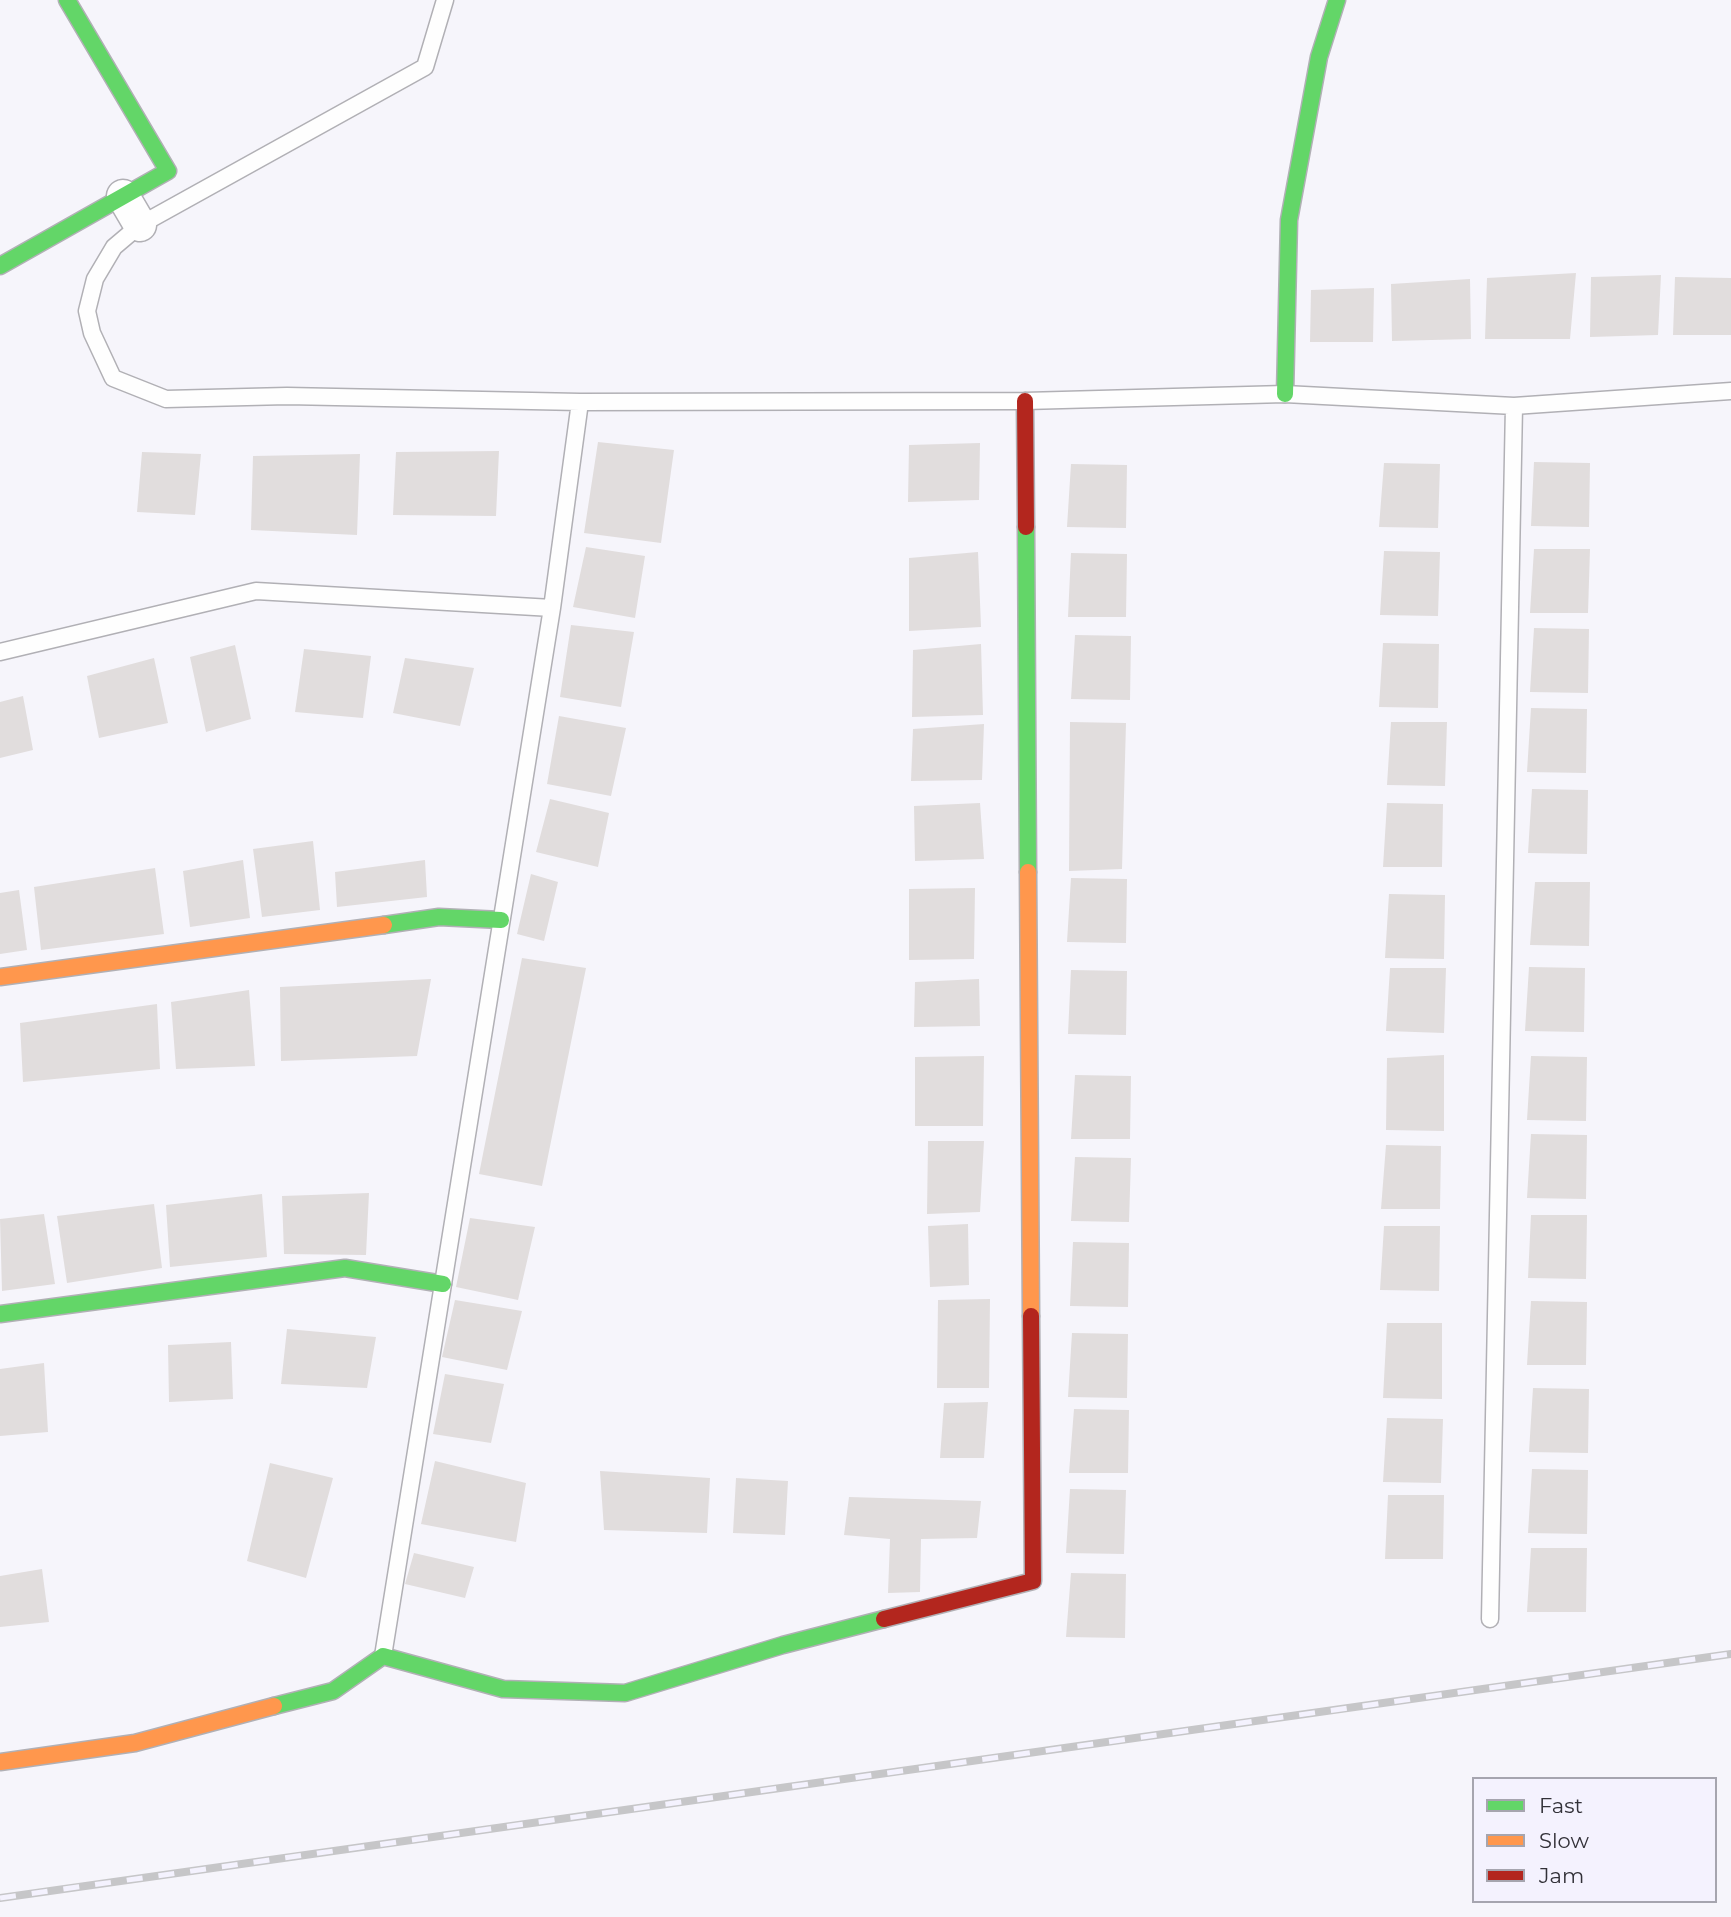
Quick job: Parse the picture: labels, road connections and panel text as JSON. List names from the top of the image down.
{
  "legend": ["Fast", "Slow", "Jam"]
}
